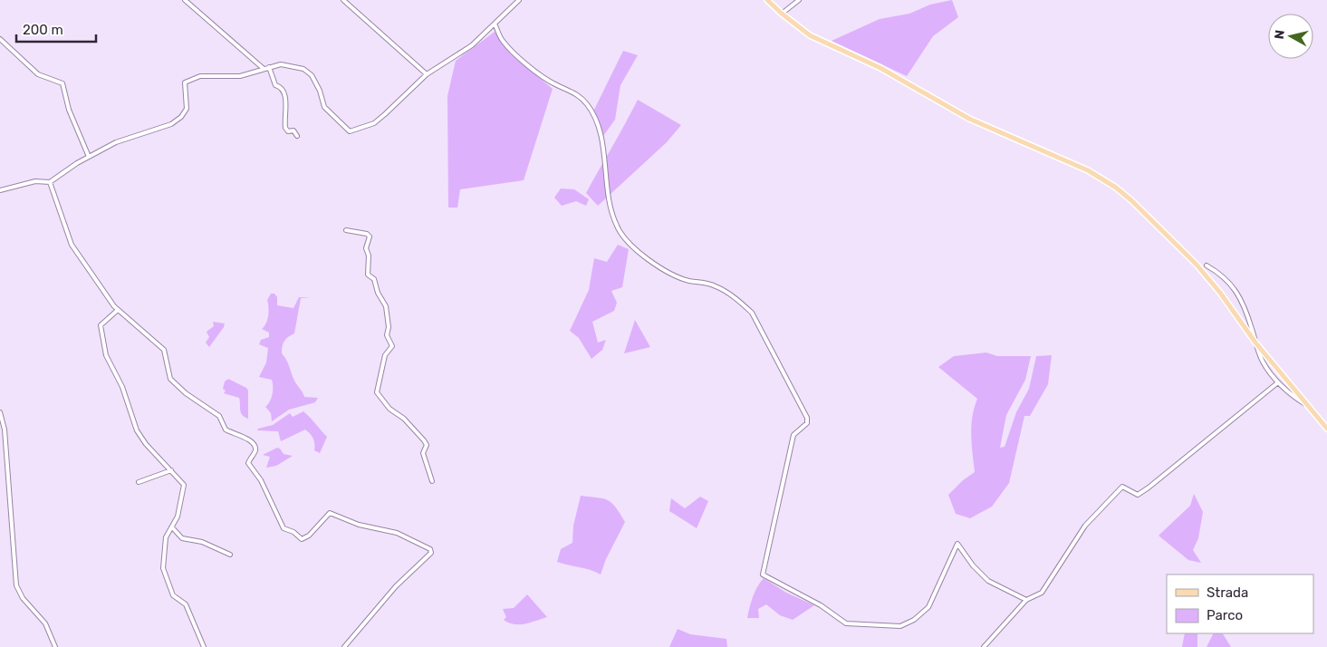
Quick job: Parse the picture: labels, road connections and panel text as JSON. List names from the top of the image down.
{
  "legend": ["Strada", "Parco"],
  "scale_bar": "200 m",
  "north": "left"
}
